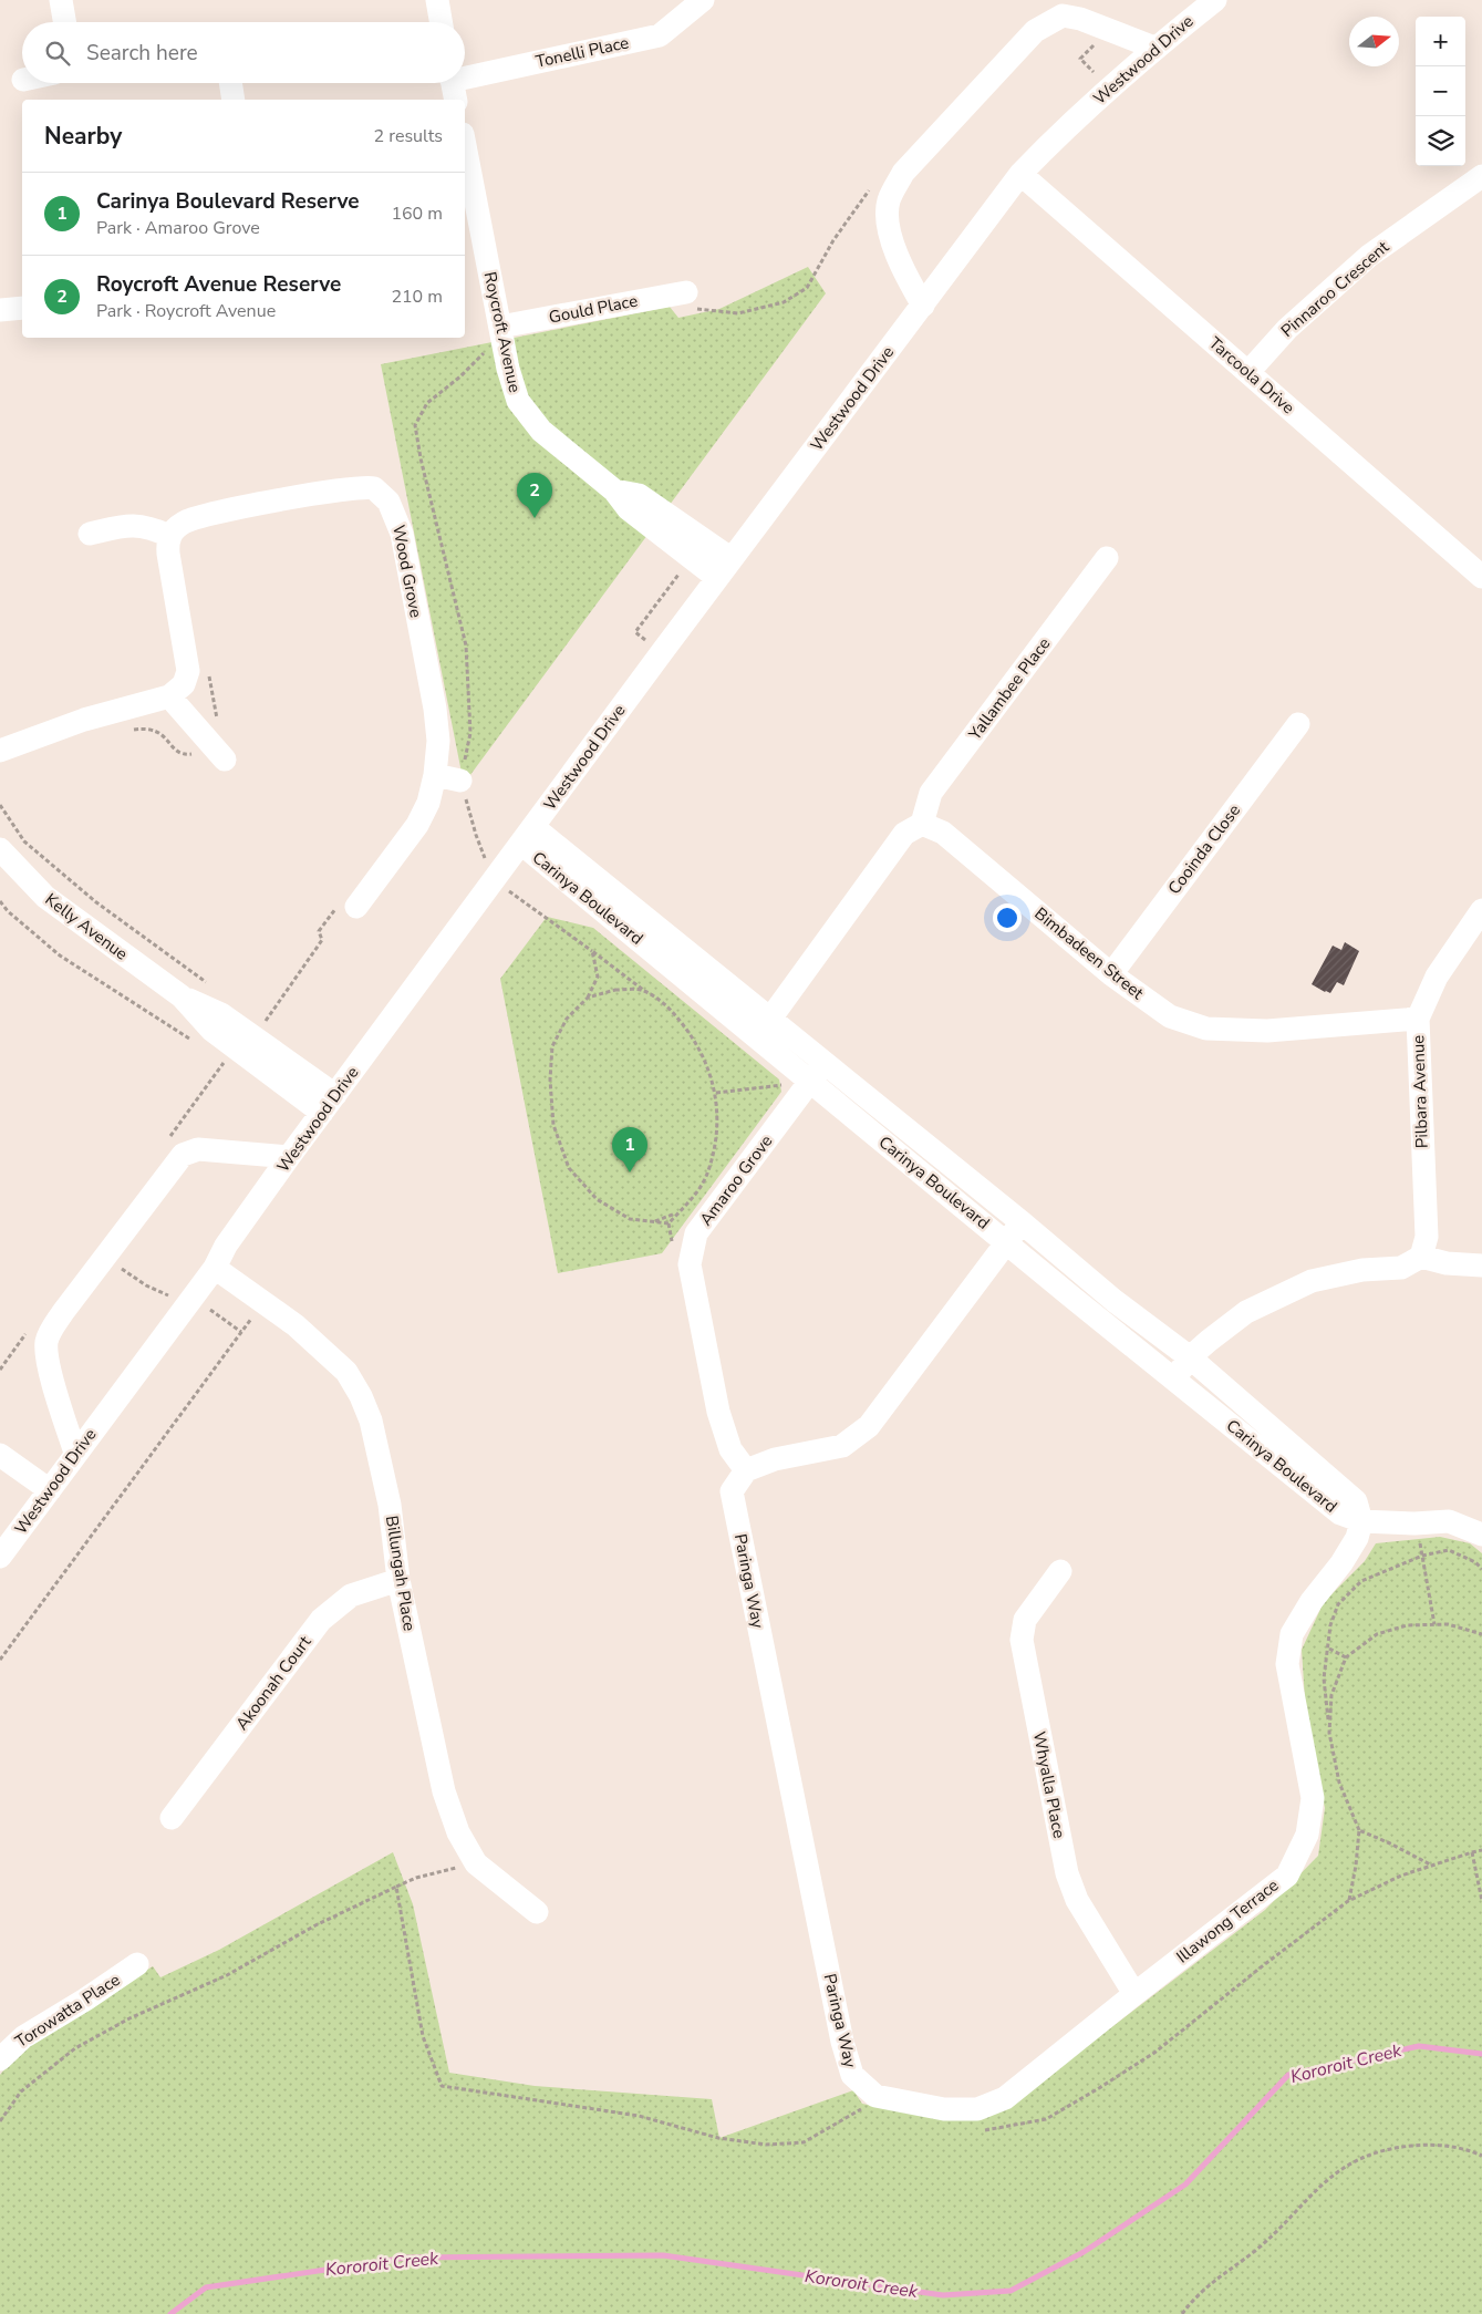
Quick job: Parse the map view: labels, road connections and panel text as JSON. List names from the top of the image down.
{
  "streets": {
    "street": [
      "Tonelli Place",
      "Westwood Drive",
      "Pinnaroo Crescent",
      "Gould Place",
      "Roycroft Avenue",
      "Tarcoola Drive",
      "Wood Grove",
      "Yallambee Place",
      "Cooinda Close",
      "Carinya Boulevard",
      "Kelly Avenue",
      "Bimbadeen Street",
      "Pilbara Avenue",
      "Amaroo Grove",
      "Billungah Place",
      "Paringa Way",
      "Akoonah Court",
      "Whyalla Place",
      "Illawong Terrace",
      "Torowatta Place"
    ]
  },
  "crossings": [
    ["Westwood Drive", "Roycroft Avenue"],
    ["Westwood Drive", "Tarcoola Drive"],
    ["Westwood Drive", "Carinya Boulevard"],
    ["Westwood Drive", "Kelly Avenue"],
    ["Westwood Drive", "Billungah Place"],
    ["Pinnaroo Crescent", "Tarcoola Drive"],
    ["Gould Place", "Roycroft Avenue"],
    ["Yallambee Place", "Bimbadeen Street"],
    ["Cooinda Close", "Bimbadeen Street"],
    ["Carinya Boulevard", "Amaroo Grove"],
    ["Carinya Boulevard", "Illawong Terrace"],
    ["Bimbadeen Street", "Pilbara Avenue"],
    ["Amaroo Grove", "Paringa Way"],
    ["Billungah Place", "Akoonah Court"],
    ["Paringa Way", "Illawong Terrace"],
    ["Whyalla Place", "Illawong Terrace"]
  ],
  "water": ["Kororoit Creek"],
  "north": "right",
  "page": {
    "map_buttons": ["+", "−"],
    "search": "Search here",
    "heading": ["Nearby", "2 results"],
    "list": [
      {
        "mark": "1",
        "name": "Carinya Boulevard Reserve",
        "note": "Park · Amaroo Grove",
        "value": "160 m"
      },
      {
        "mark": "2",
        "name": "Roycroft Avenue Reserve",
        "note": "Park · Roycroft Avenue",
        "value": "210 m"
      }
    ],
    "pins": ["2", "1"]
  }
}
